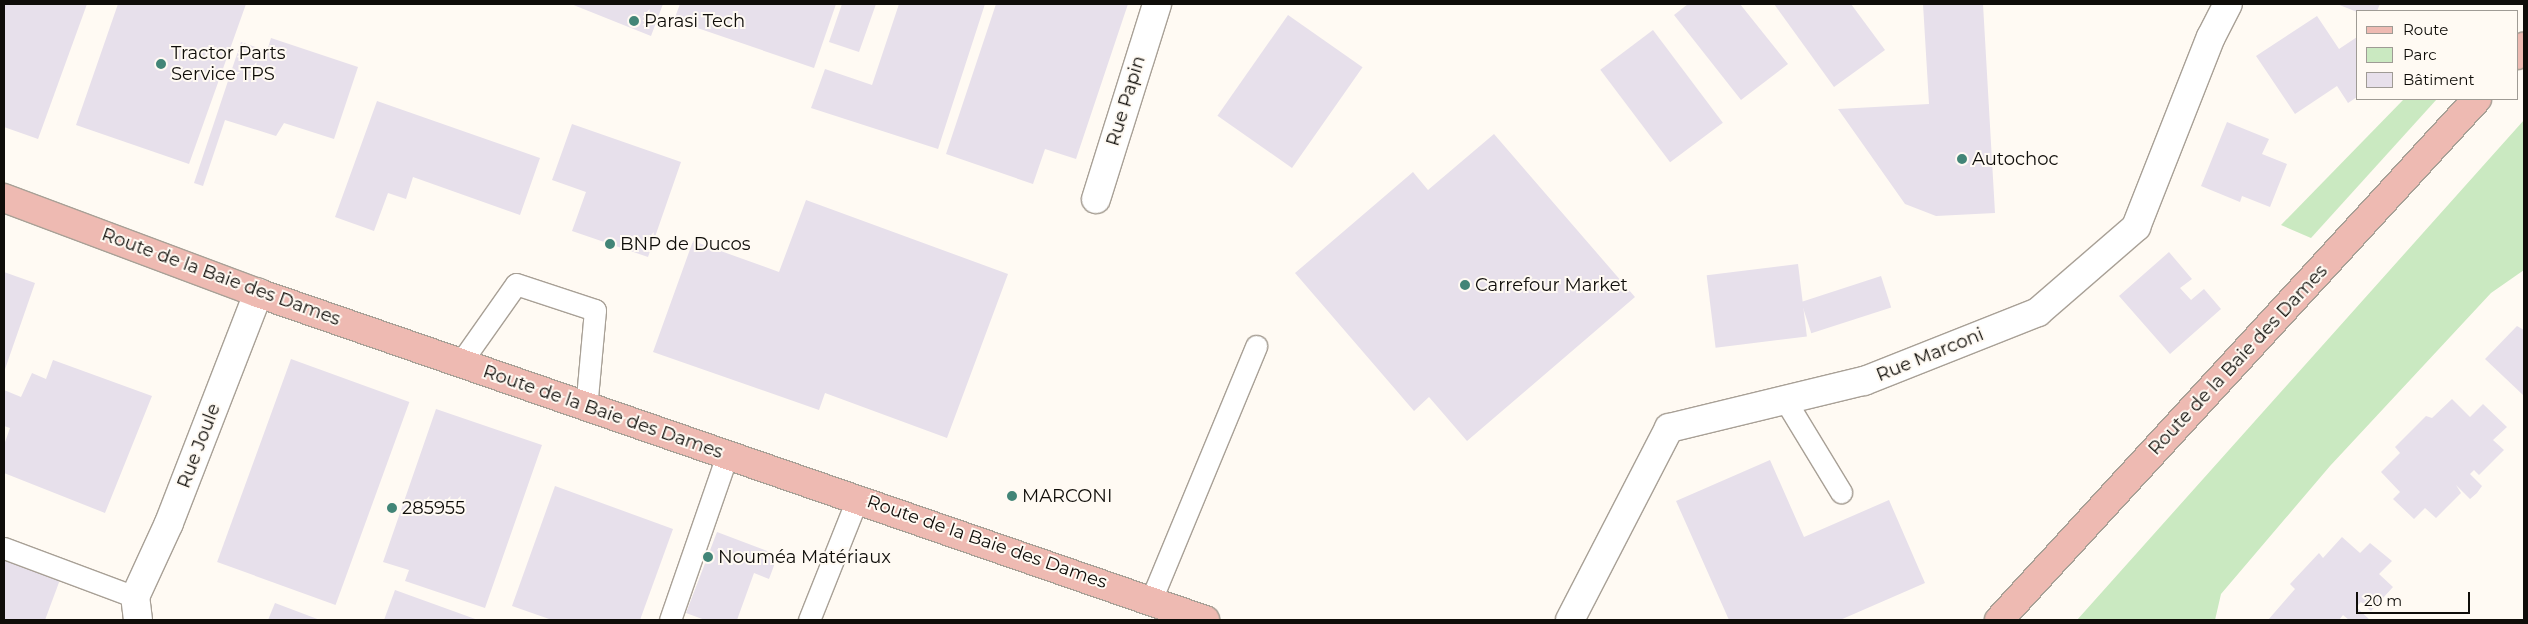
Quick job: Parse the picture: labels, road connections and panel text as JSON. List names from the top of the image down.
{
  "streets": {
    "main road": ["Route de la Baie des Dames"],
    "street": ["Rue Papin", "Rue Marconi", "Rue Joule"]
  },
  "crossings": [
    ["Route de la Baie des Dames", "Rue Joule"]
  ],
  "places": [
    "Parasi Tech",
    "Tractor Parts Service TPS",
    "Autochoc",
    "BNP de Ducos",
    "Carrefour Market",
    "MARCONI",
    "285955",
    "Nouméa Matériaux"
  ],
  "legend": ["Route", "Parc", "Bâtiment"],
  "scale_bar": "20 m"
}
